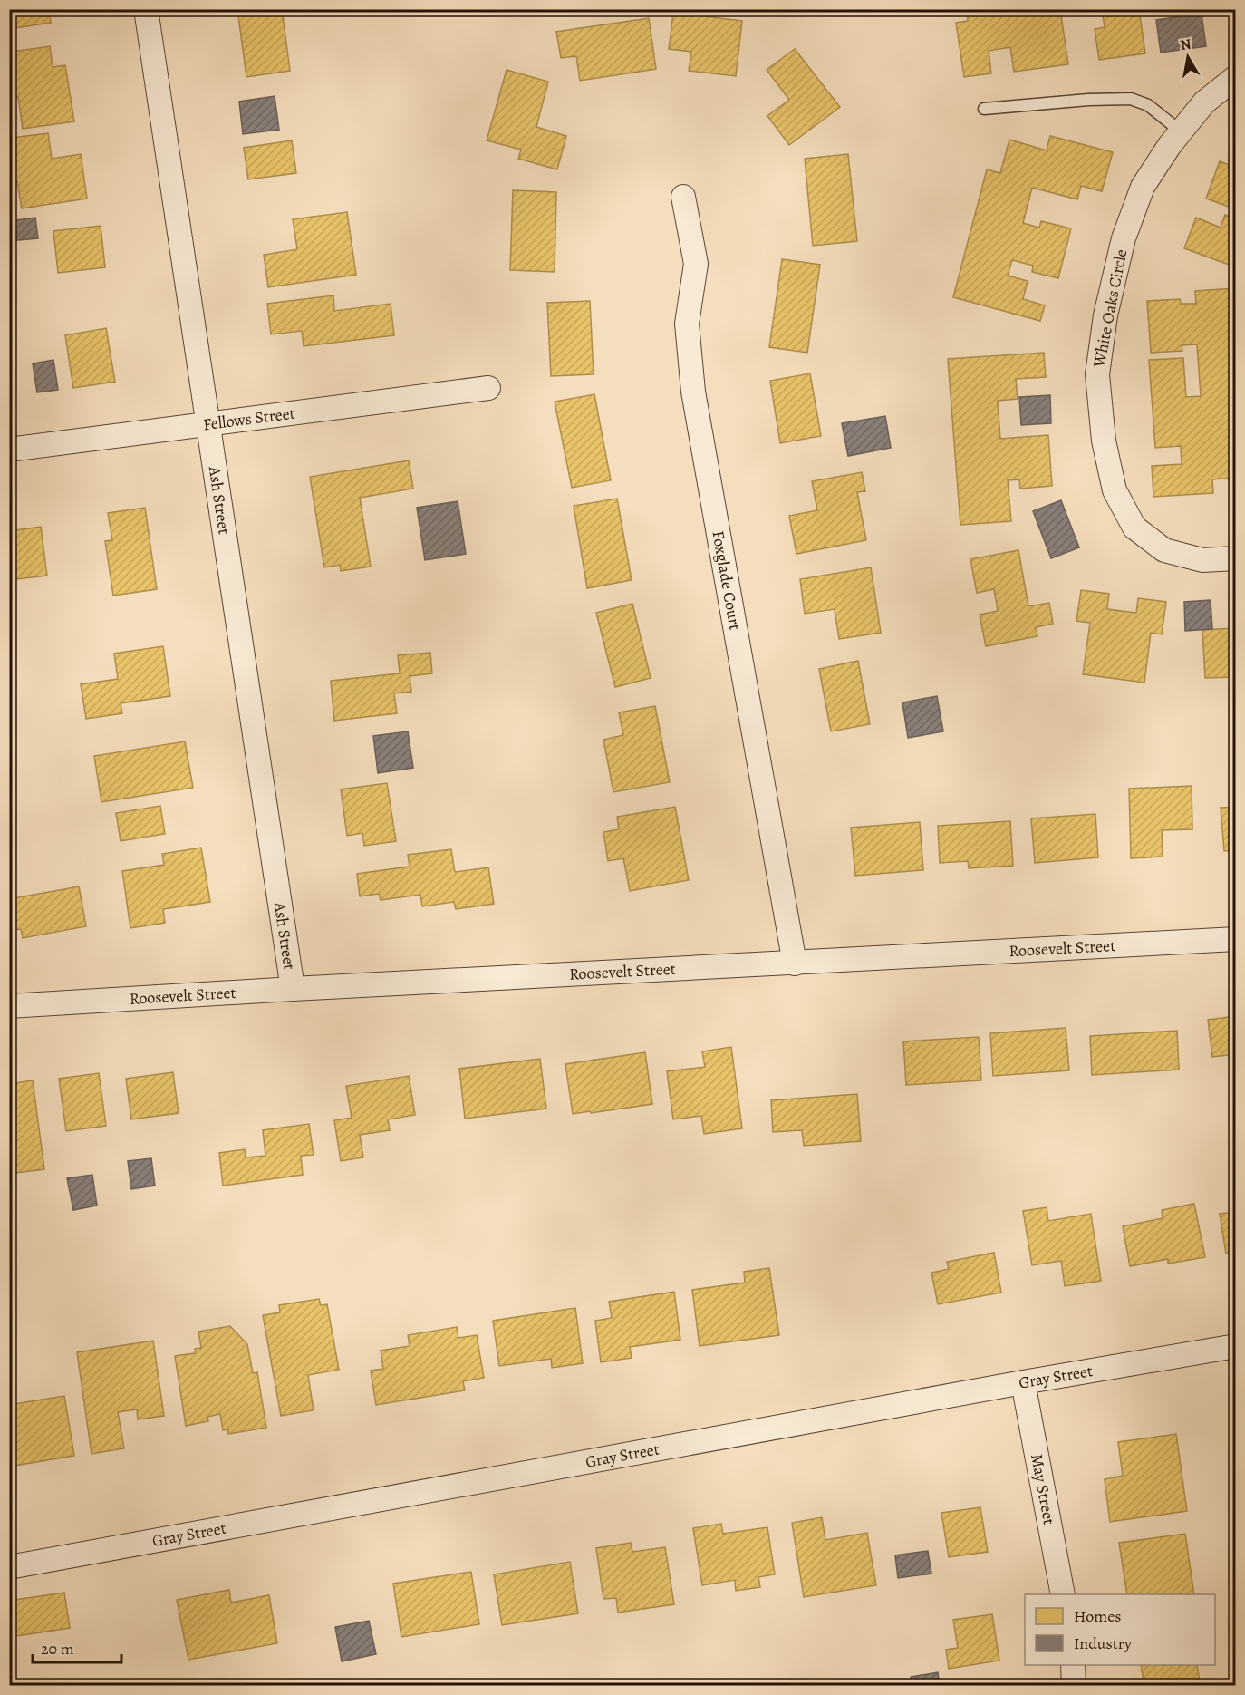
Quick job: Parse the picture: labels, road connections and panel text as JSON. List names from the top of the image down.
{
  "streets": {
    "street": [
      "White Oaks Circle",
      "Fellows Street",
      "Ash Street",
      "Foxglade Court",
      "Roosevelt Street",
      "Gray Street",
      "May Street"
    ]
  },
  "crossings": [
    ["Fellows Street", "Ash Street"],
    ["Ash Street", "Roosevelt Street"],
    ["Foxglade Court", "Roosevelt Street"],
    ["Gray Street", "May Street"]
  ],
  "legend": ["Homes", "Industry"],
  "scale_bar": "20 m",
  "north": "top"
}
